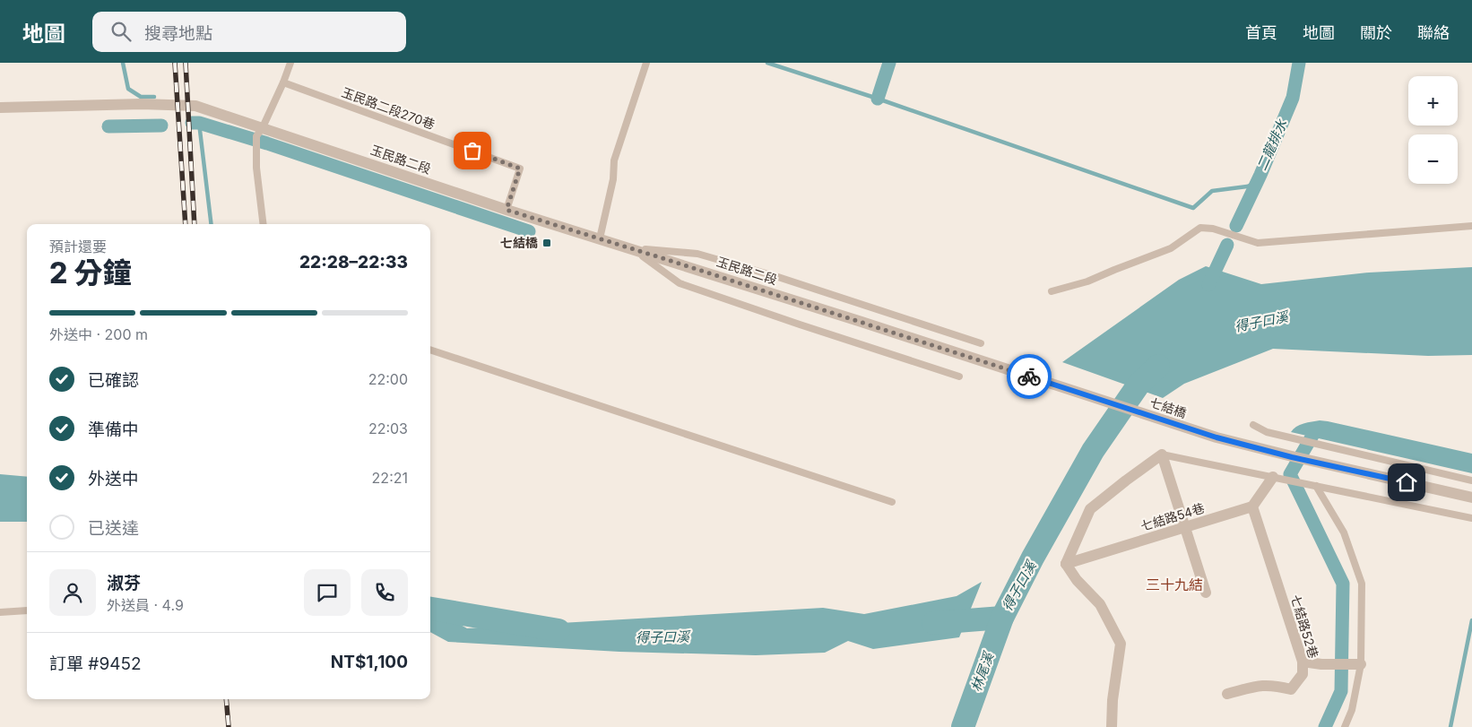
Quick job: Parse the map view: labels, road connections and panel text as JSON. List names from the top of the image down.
{
  "streets": {
    "street": [
      "玉民路二段",
      "七結橋",
      "七結路54巷",
      "七結路52巷"
    ],
    "lane": ["玉民路二段270巷"]
  },
  "crossings": [
    ["玉民路二段270巷", "玉民路二段"],
    ["玉民路二段", "七結橋"],
    ["七結路54巷", "七結路52巷"]
  ],
  "districts": ["三十九結"],
  "water": ["二龍排水", "得子口溪", "林尾溪"],
  "places": {
    "transit": ["七結橋"]
  },
  "page": {
    "header": "地圖",
    "search": "搜尋地點",
    "nav": [
      "首頁",
      "地圖",
      "關於",
      "聯絡"
    ],
    "map_buttons": ["+", "−"],
    "heading": ["2 分鐘", "預計還要", "22:28–22:33"],
    "panel": [
      "淑芬",
      "外送員 · 4.9",
      "訂單 #9452",
      "NT$1,100"
    ],
    "bar": "外送中 · 200 m",
    "list": [
      ["已確認", "22:00"],
      ["準備中", "22:03"],
      ["外送中", "22:21"],
      "已送達"
    ]
  }
}
